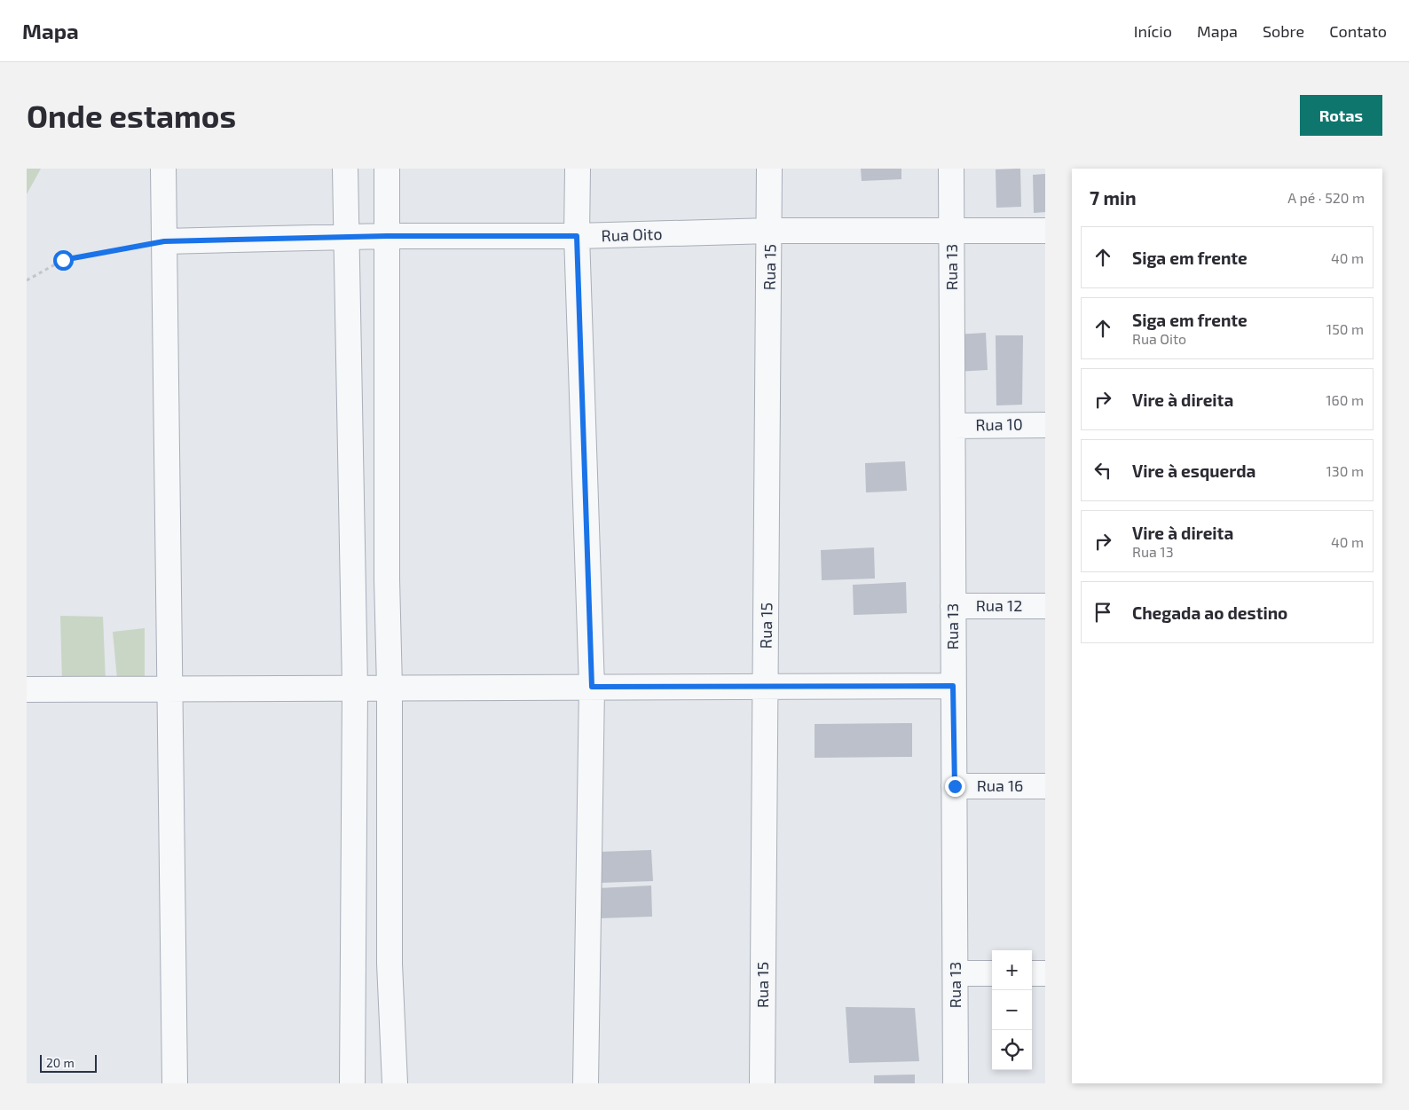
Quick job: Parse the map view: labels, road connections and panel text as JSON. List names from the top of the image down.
{
  "streets": {
    "street": [
      "Rua Oito",
      "Rua 15",
      "Rua 13",
      "Rua 10",
      "Rua 12",
      "Rua 16"
    ]
  },
  "crossings": [
    ["Rua Oito", "Rua 15"],
    ["Rua Oito", "Rua 13"],
    ["Rua 13", "Rua 10"],
    ["Rua 13", "Rua 12"],
    ["Rua 13", "Rua 16"]
  ],
  "scale_bar": "20 m",
  "page": {
    "header": "Mapa",
    "nav": [
      "Início",
      "Mapa",
      "Sobre",
      "Contato"
    ],
    "buttons": "Rotas",
    "title": "Onde estamos",
    "heading": ["7 min", "A pé · 520 m"],
    "list": [
      ["Siga em frente", "40 m"],
      ["Siga em frente", "Rua Oito", "150 m"],
      ["Vire à direita", "160 m"],
      ["Vire à esquerda", "130 m"],
      ["Vire à direita", "Rua 13", "40 m"],
      "Chegada ao destino"
    ],
    "map_buttons": ["+", "−"],
    "scale": "20 m"
  }
}
